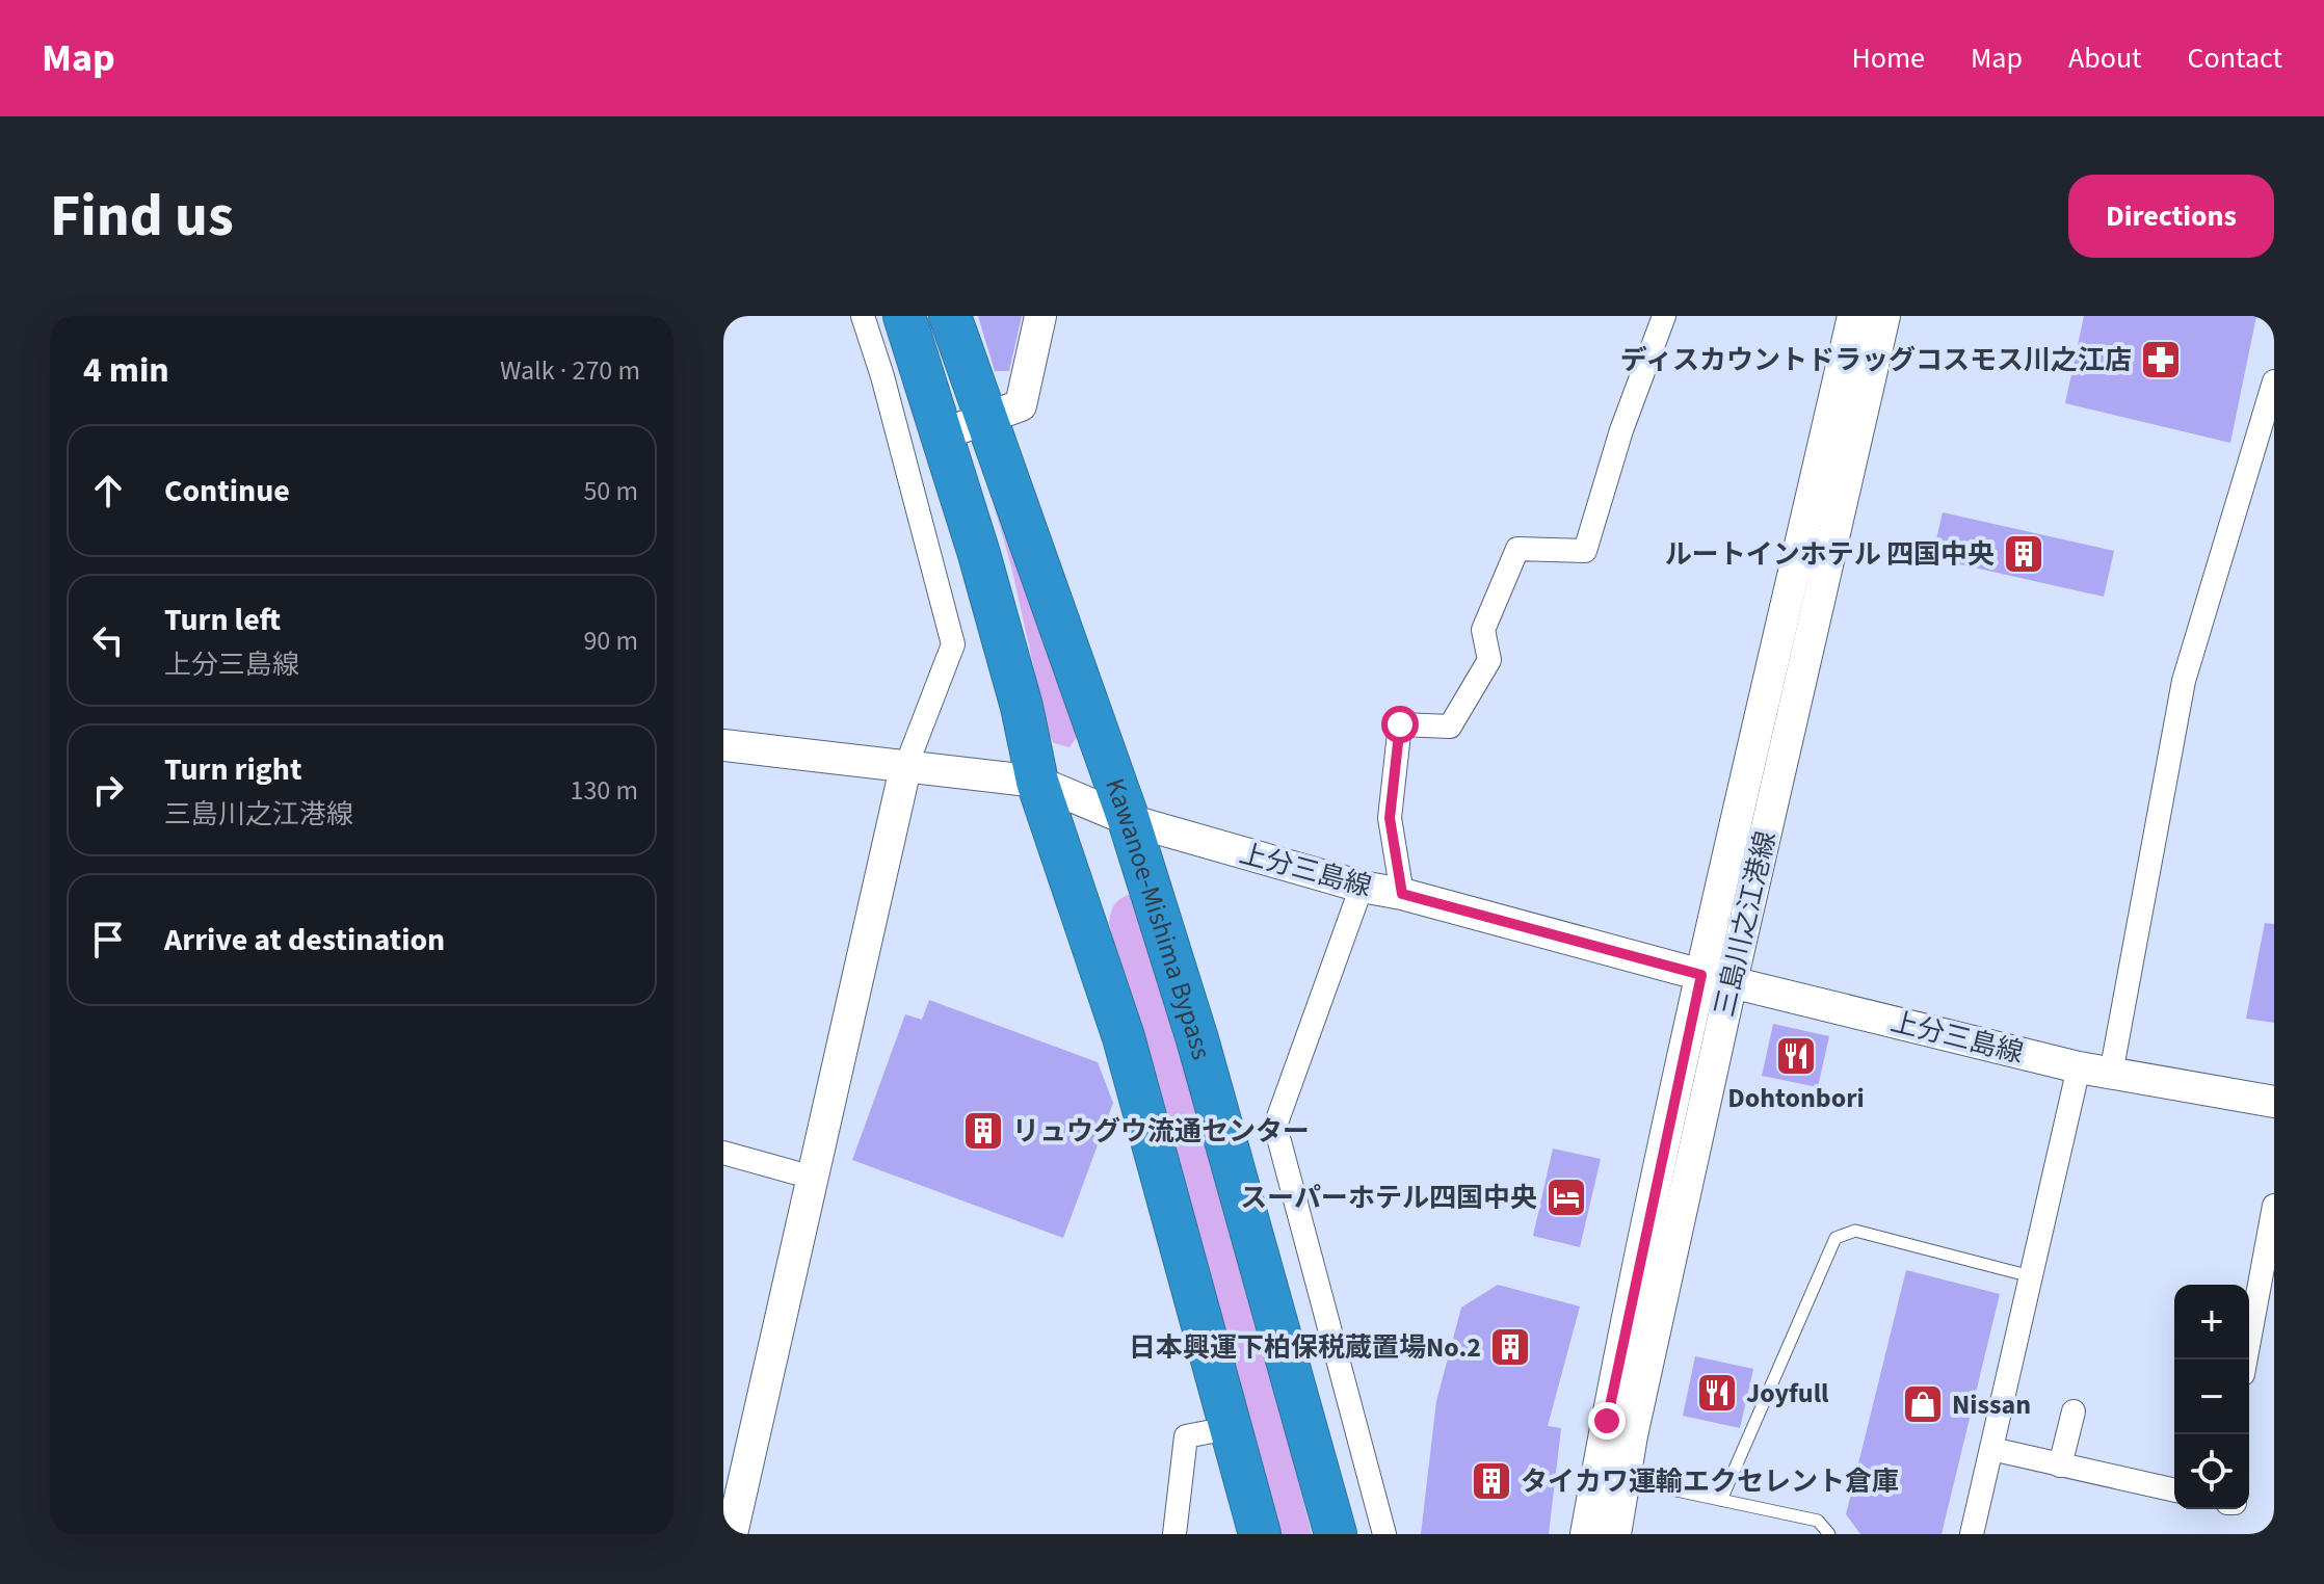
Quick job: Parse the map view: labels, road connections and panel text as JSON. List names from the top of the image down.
{
  "streets": {
    "highway": ["Kawanoe-Mishima Bypass"],
    "main road": ["上分三島線", "三島川之江港線"]
  },
  "crossings": [
    ["上分三島線", "Kawanoe-Mishima Bypass"],
    ["上分三島線", "三島川之江港線"]
  ],
  "places": {
    "pharmacy": ["ディスカウントドラッグコスモス川之江店"],
    "building": [
      "ルートインホテル 四国中央",
      "リュウグウ流通センター",
      "日本興運下柏保税蔵置場No.2",
      "タイカワ運輸エクセレント倉庫"
    ],
    "restaurant": ["Dohtonbori", "Joyfull"],
    "hotel": ["スーパーホテル四国中央"],
    "shop": ["Nissan"]
  },
  "page": {
    "header": "Map",
    "nav": [
      "Home",
      "Map",
      "About",
      "Contact"
    ],
    "buttons": "Directions",
    "title": "Find us",
    "heading": ["4 min", "Walk · 270 m"],
    "list": [
      ["Continue", "50 m"],
      ["Turn left", "上分三島線", "90 m"],
      ["Turn right", "三島川之江港線", "130 m"],
      "Arrive at destination"
    ],
    "map_buttons": ["+", "−"]
  }
}
